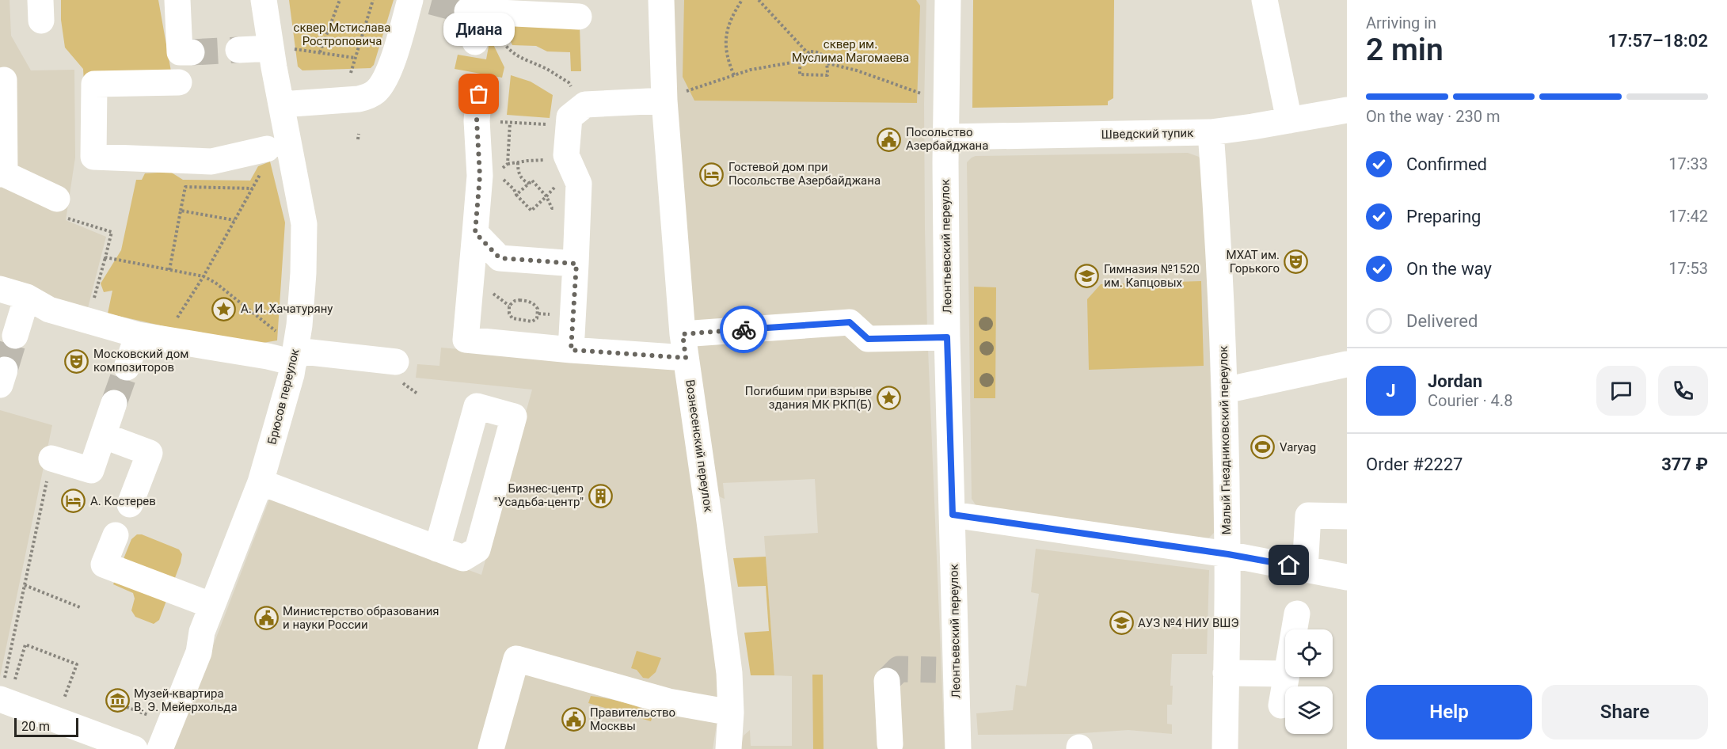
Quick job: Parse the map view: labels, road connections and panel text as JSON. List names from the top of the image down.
{
  "streets": {
    "street": [
      "Шведский тупик",
      "Леонтьевский переулок",
      "Брюсов переулок",
      "Малый Гнездниковский переулок",
      "Вознесенский переулок"
    ]
  },
  "crossings": [
    ["Шведский тупик", "Леонтьевский переулок"],
    ["Шведский тупик", "Малый Гнездниковский переулок"]
  ],
  "parks": ["сквер Мстислава Ростроповича", "сквер им. Муслима Магомаева"],
  "places": {
    "other": ["Диана"],
    "public building": ["Посольство Азербайджана", "Министерство образования и науки России", "Правительство Москвы"],
    "hotel": ["Гостевой дом при Посольстве Азербайджана", "А. Костерев"],
    "theatre": ["МХАТ им. Горького", "Московский дом композиторов"],
    "school or university": ["Гимназия №1520 им. Капцовых", "АУЗ №4 НИУ ВШЭ"],
    "place": ["А. И. Хачатуряну", "Погибшим при взрыве здания МК РКП(Б)"],
    "sports": ["Varyag"],
    "building": ["Бизнес-центр \"Усадьба-центр\""],
    "museum": ["Музей-квартира В. Э. Мейерхольда"]
  },
  "scale_bar": "20 m",
  "page": {
    "heading": ["2 min", "Arriving in", "17:57–18:02"],
    "panel": [
      "Jordan",
      "Courier · 4.8",
      "Order #2227",
      "377 ₽"
    ],
    "bubble": "Диана",
    "bar": "On the way · 230 m",
    "list": [
      ["Confirmed", "17:33"],
      ["Preparing", "17:42"],
      ["On the way", "17:53"],
      "Delivered"
    ],
    "round": "J",
    "buttons": ["Help", "Share"],
    "scale": "20 m"
  }
}
